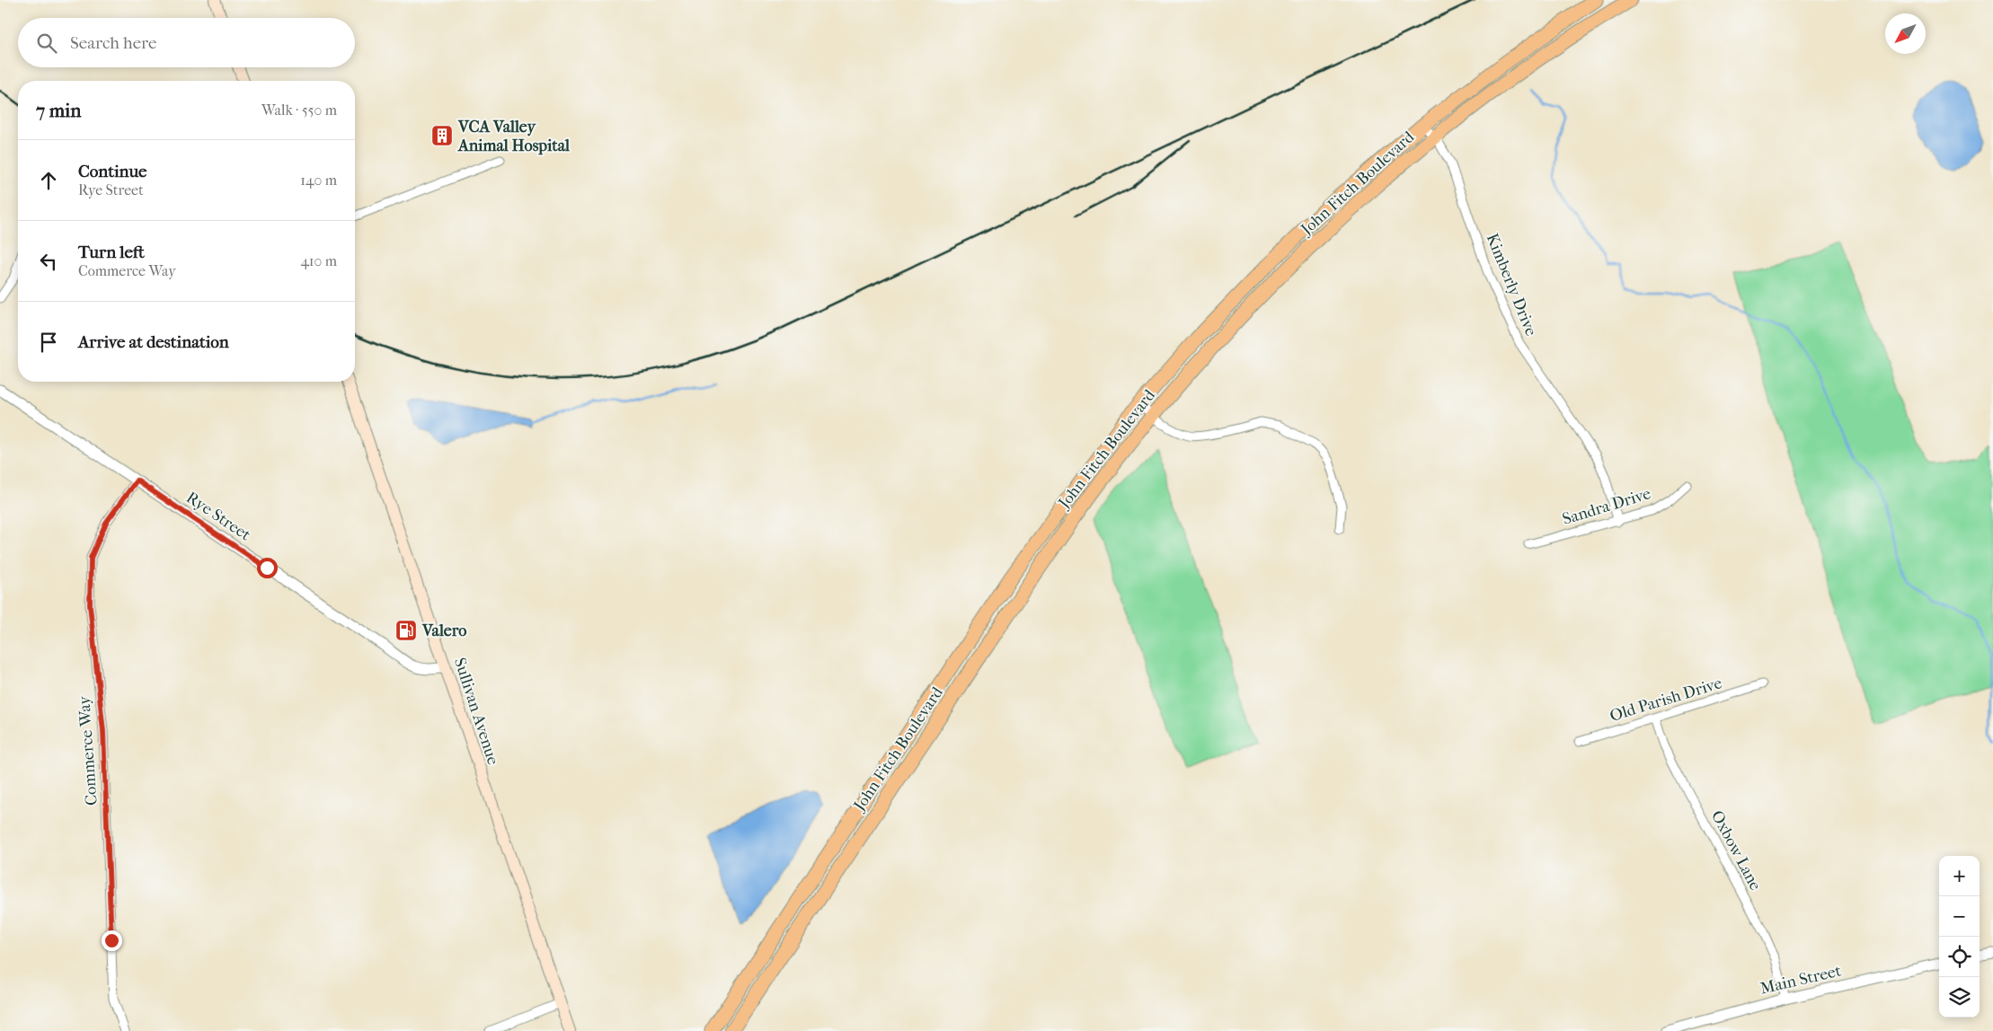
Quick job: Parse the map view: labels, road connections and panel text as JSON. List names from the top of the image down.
{
  "streets": {
    "highway": ["John Fitch Boulevard"],
    "main road": ["Sullivan Avenue"],
    "street": [
      "Kimberly Drive",
      "Sandra Drive",
      "Rye Street",
      "Old Parish Drive",
      "Commerce Way",
      "Oxbow Lane",
      "Main Street"
    ]
  },
  "crossings": [
    ["John Fitch Boulevard", "Kimberly Drive"],
    ["Kimberly Drive", "Sandra Drive"],
    ["Rye Street", "Sullivan Avenue"],
    ["Rye Street", "Commerce Way"],
    ["Old Parish Drive", "Oxbow Lane"],
    ["Oxbow Lane", "Main Street"]
  ],
  "places": {
    "building": ["VCA Valley Animal Hospital"],
    "fuel station": ["Valero"]
  },
  "north": "bottom left",
  "page": {
    "search": "Search here",
    "heading": ["7 min", "Walk · 550 m"],
    "list": [
      ["Continue", "Rye Street", "140 m"],
      ["Turn left", "Commerce Way", "410 m"],
      "Arrive at destination"
    ],
    "map_buttons": ["+", "−"]
  }
}
